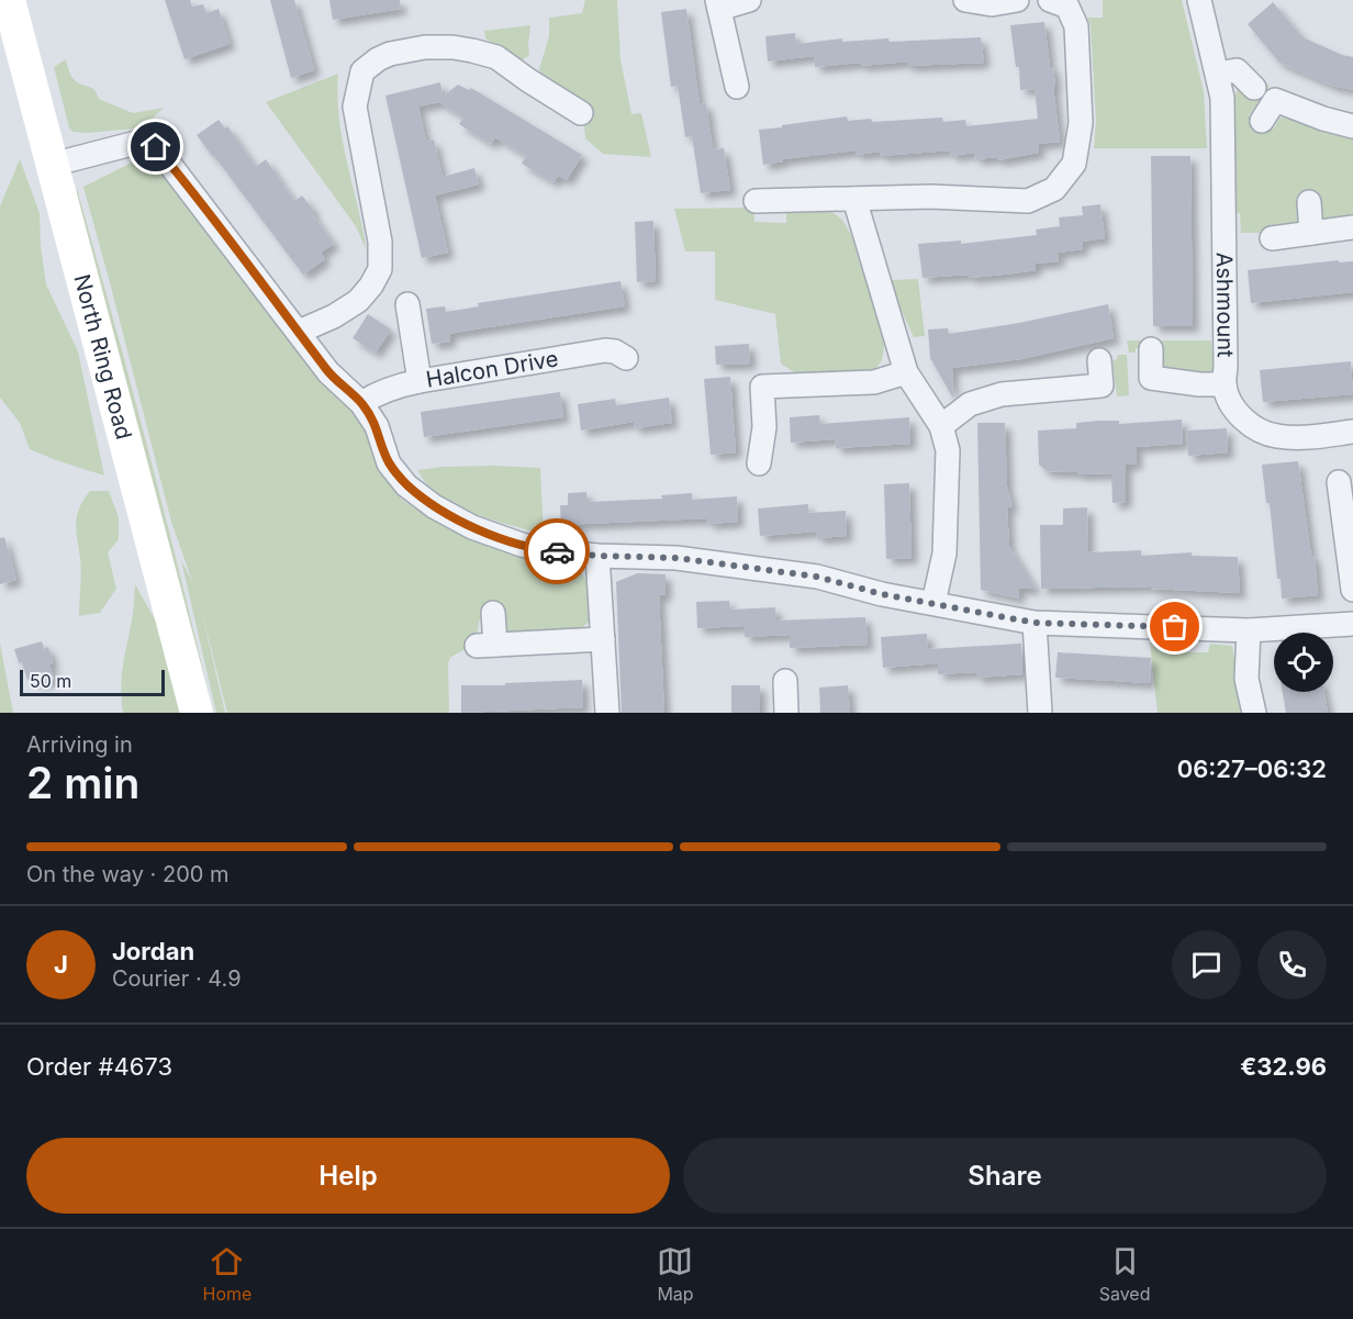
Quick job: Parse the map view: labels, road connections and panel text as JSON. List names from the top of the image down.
{
  "streets": {
    "main road": ["North Ring Road"],
    "street": ["Ashmount", "Halcon Drive"]
  },
  "scale_bar": "50 m",
  "page": {
    "scale": "50 m",
    "heading": ["2 min", "Arriving in", "06:27–06:32"],
    "panel": [
      "Jordan",
      "Courier · 4.9",
      "Order #4673",
      "€32.96"
    ],
    "bar": "On the way · 200 m",
    "round": "J",
    "buttons": ["Help", "Share"],
    "tabs": ["Home", "Map", "Saved"]
  }
}
